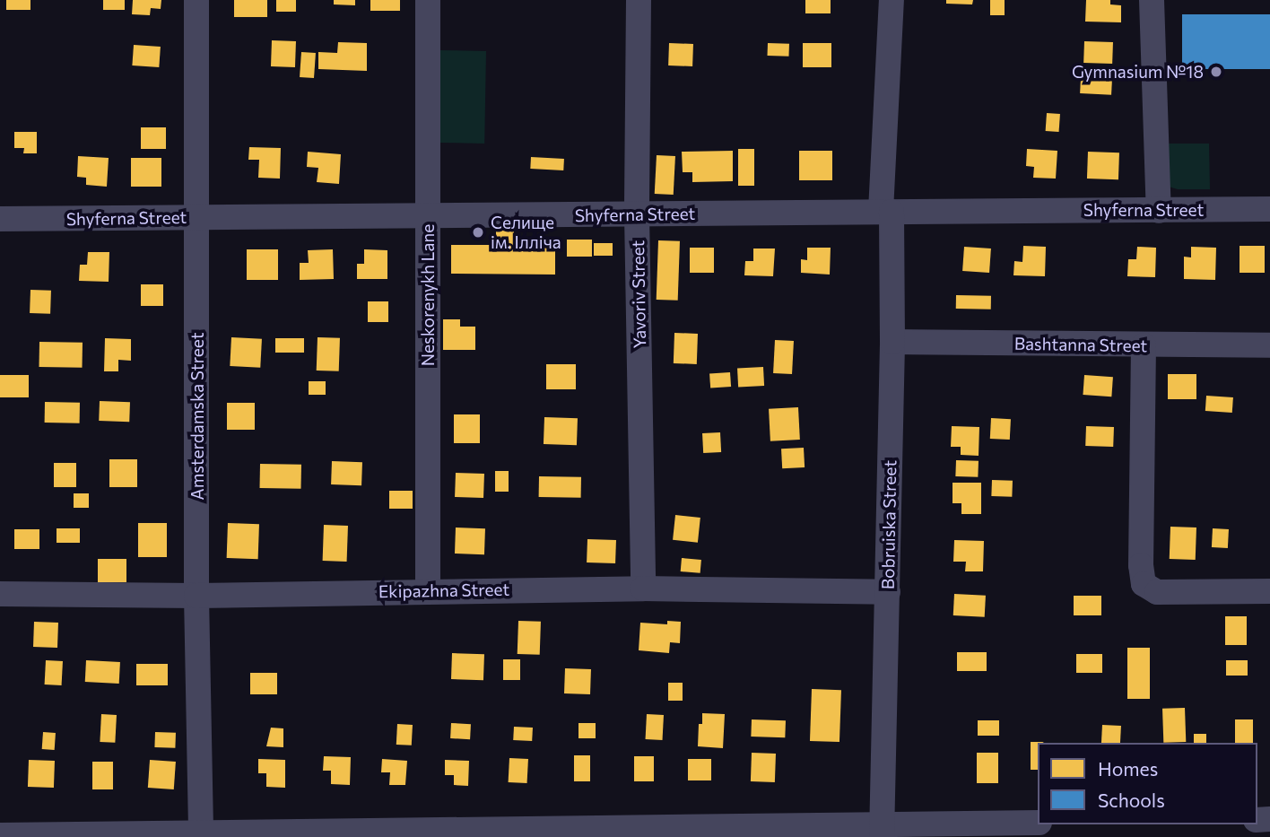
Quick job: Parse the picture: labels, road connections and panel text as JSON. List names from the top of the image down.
{
  "streets": {
    "street": [
      "Shyferna Street",
      "Yavoriv Street",
      "Neskorenykh Lane",
      "Bashtanna Street",
      "Amsterdamska Street",
      "Bobruiska Street",
      "Ekipazhna Street"
    ]
  },
  "crossings": [
    ["Shyferna Street", "Yavoriv Street"],
    ["Shyferna Street", "Neskorenykh Lane"],
    ["Shyferna Street", "Amsterdamska Street"],
    ["Shyferna Street", "Bobruiska Street"],
    ["Yavoriv Street", "Ekipazhna Street"],
    ["Neskorenykh Lane", "Ekipazhna Street"],
    ["Bashtanna Street", "Bobruiska Street"],
    ["Amsterdamska Street", "Ekipazhna Street"],
    ["Bobruiska Street", "Ekipazhna Street"]
  ],
  "places": ["Gymnasium №18", "Селище ім. Ілліча"],
  "legend": ["Homes", "Schools"]
}
